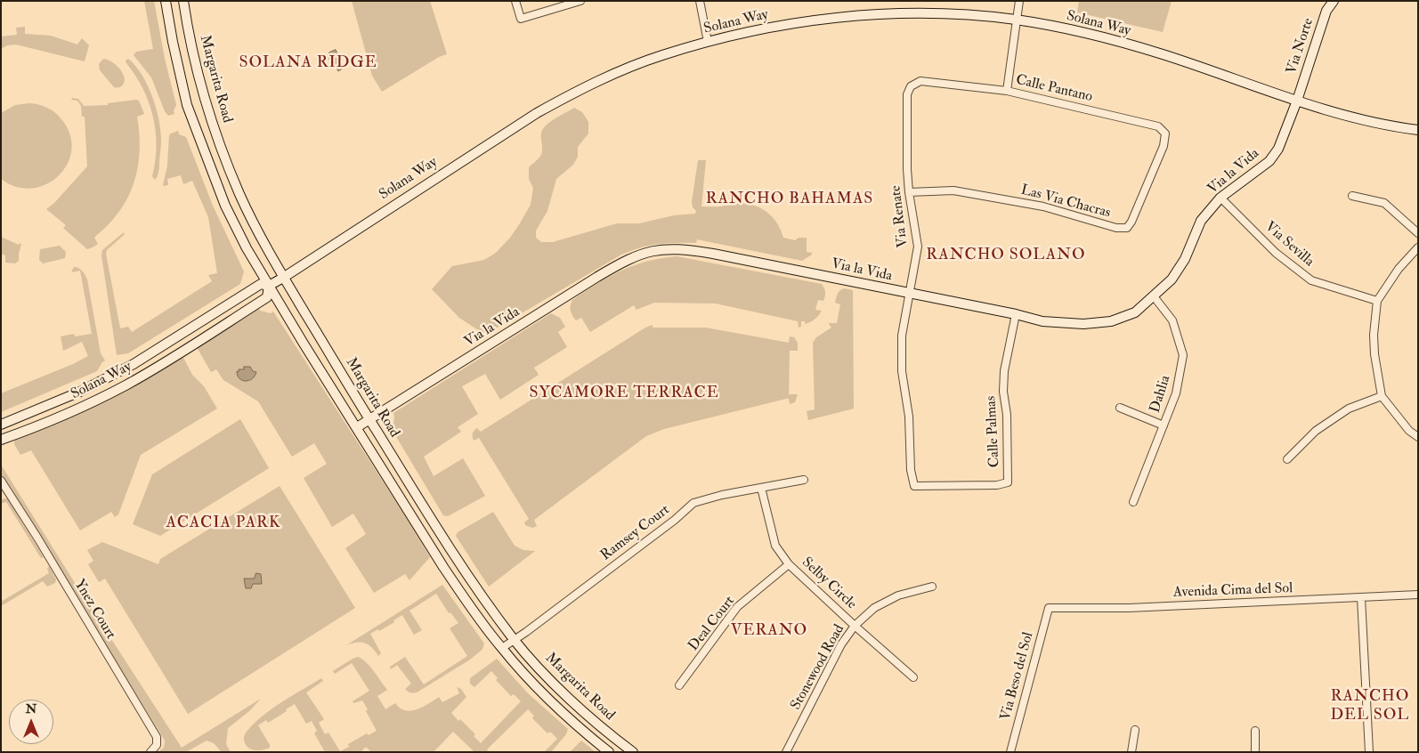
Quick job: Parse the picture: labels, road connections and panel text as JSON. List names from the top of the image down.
{
  "streets": {
    "street": [
      "Solana Way",
      "Via Norte",
      "Margarita Road",
      "Calle Pantano",
      "Via la Vida",
      "Las Via Chacras",
      "Via Renate",
      "Via Sevilla",
      "Dahlia",
      "Calle Palmas",
      "Ramsey Court",
      "Selby Circle",
      "Avenida Cima del Sol",
      "Ynez Court",
      "Deal Court",
      "Stonewood Road",
      "Via Beso del Sol"
    ]
  },
  "crossings": [
    ["Solana Way", "Via Norte"],
    ["Solana Way", "Margarita Road"],
    ["Solana Way", "Via la Vida"],
    ["Via Norte", "Via la Vida"],
    ["Margarita Road", "Via la Vida"],
    ["Margarita Road", "Ramsey Court"],
    ["Calle Pantano", "Las Via Chacras"],
    ["Calle Pantano", "Via Renate"],
    ["Via la Vida", "Via Renate"],
    ["Via la Vida", "Via Sevilla"],
    ["Via la Vida", "Dahlia"],
    ["Via la Vida", "Calle Palmas"],
    ["Las Via Chacras", "Via Renate"],
    ["Via Renate", "Calle Palmas"],
    ["Ramsey Court", "Selby Circle"],
    ["Selby Circle", "Deal Court"],
    ["Selby Circle", "Stonewood Road"],
    ["Avenida Cima del Sol", "Via Beso del Sol"]
  ],
  "districts": [
    "SOLANA RIDGE",
    "RANCHO BAHAMAS",
    "RANCHO SOLANO",
    "SYCAMORE TERRACE",
    "ACACIA PARK",
    "VERANO",
    "RANCHO DEL SOL"
  ],
  "north": "top"
}
